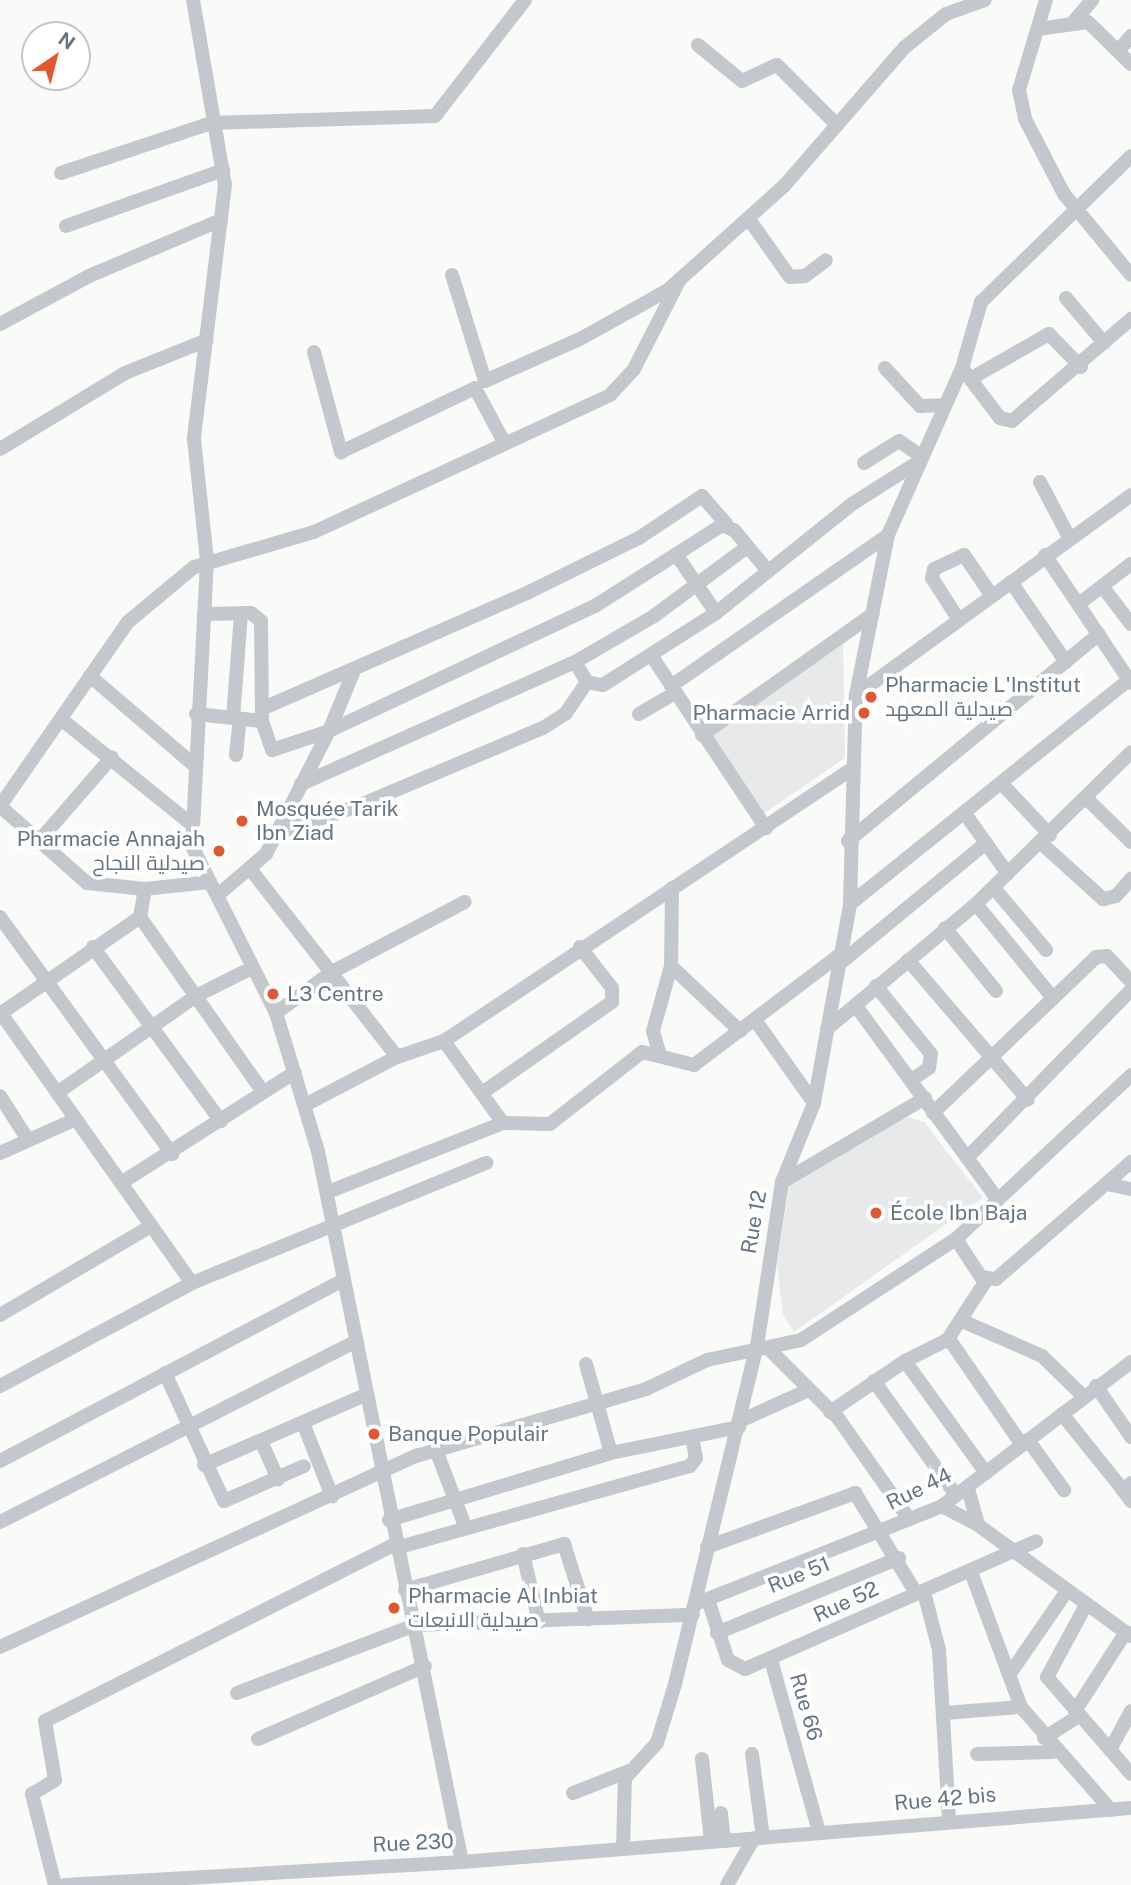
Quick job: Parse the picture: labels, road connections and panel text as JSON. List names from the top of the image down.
{
  "streets": {
    "street": [
      "Rue 12",
      "Rue 44",
      "Rue 51",
      "Rue 52",
      "Rue 66",
      "Rue 42 bis",
      "Rue 230"
    ]
  },
  "crossings": [
    ["Rue 12", "Rue 44"],
    ["Rue 12", "Rue 66"],
    ["Rue 44", "Rue 66"],
    ["Rue 51", "Rue 66"],
    ["Rue 52", "Rue 66"],
    ["Rue 66", "Rue 42 bis"],
    ["Rue 42 bis", "Rue 230"]
  ],
  "places": [
    "Pharmacie L'Institut صيدلية المعهد",
    "Pharmacie Arrid",
    "Mosquée Tarik Ibn Ziad",
    "Pharmacie Annajah صيدلية النجاح",
    "L3 Centre",
    "École Ibn Baja",
    "Banque Populair",
    "Pharmacie Al Inbiat صيدلية الانبعات"
  ],
  "north": "top right"
}
